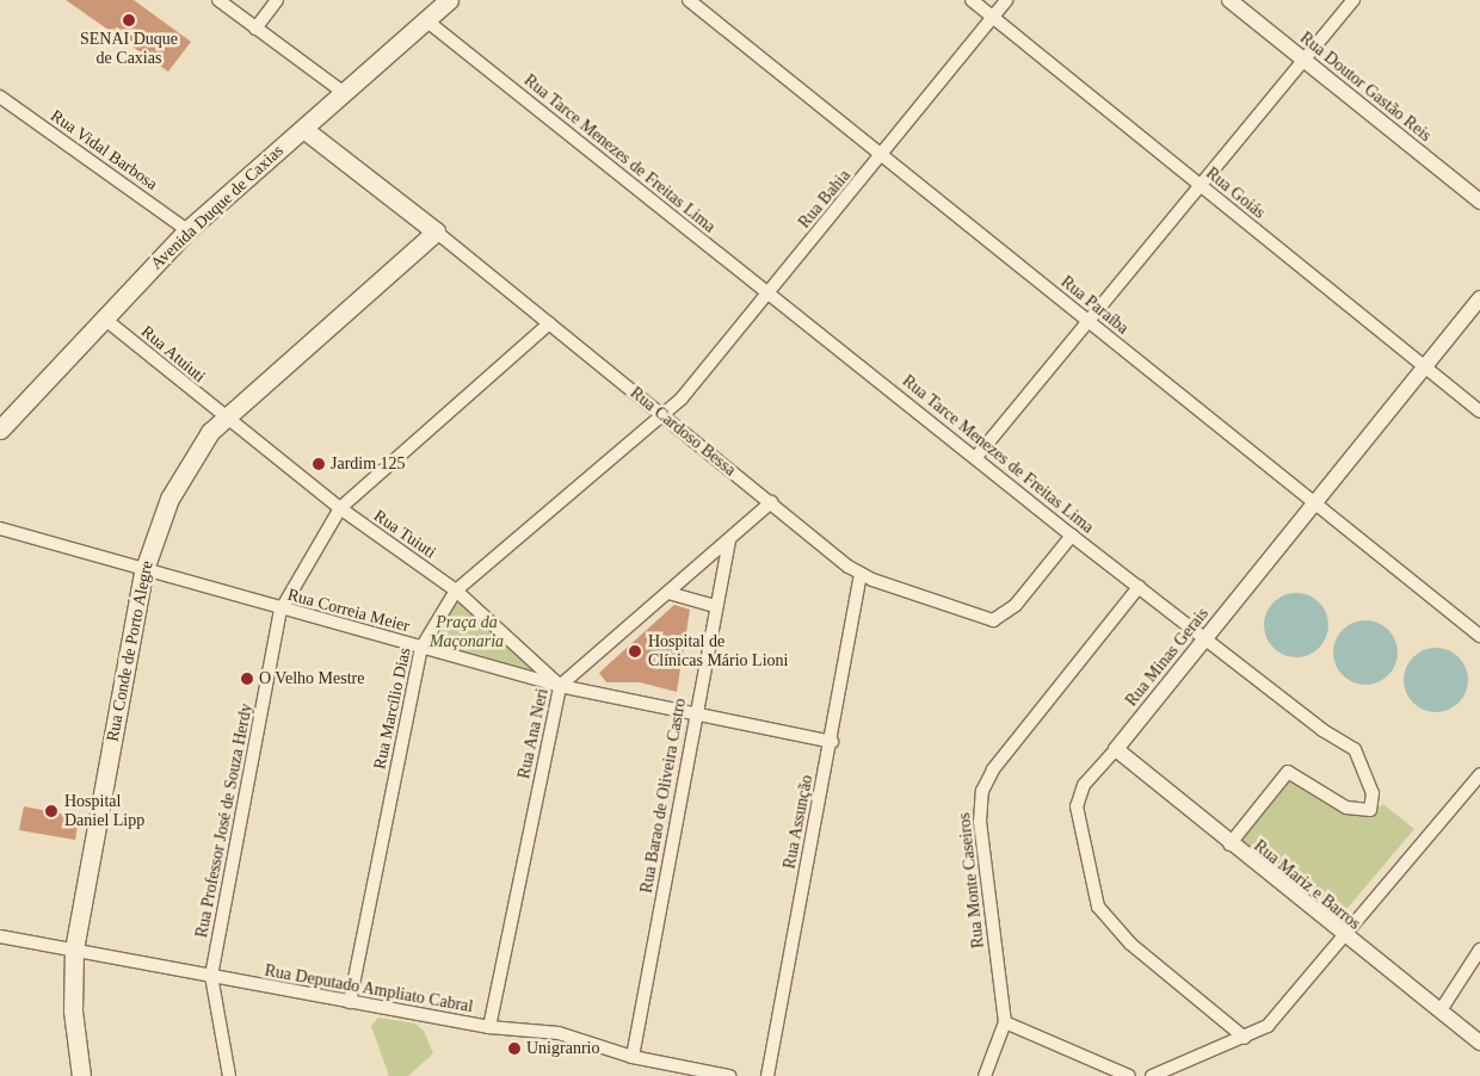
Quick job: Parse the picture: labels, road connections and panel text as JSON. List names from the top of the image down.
{
  "streets": {
    "main road": ["Avenida Duque de Caxias", "Rua Cardoso Bessa", "Rua Conde de Porto Alegre"],
    "street": [
      "Rua Doutor Gastão Reis",
      "Rua Vidal Barbosa",
      "Rua Tarce Menezes de Freitas Lima",
      "Rua Goiás",
      "Rua Bahia",
      "Rua Paraíba",
      "Rua Atuiuti",
      "Rua Tuiuti",
      "Rua Correia Meier",
      "Rua Minas Gerais",
      "Rua Marcílio Dias",
      "Rua Ana Neri",
      "Rua Barao de Oliveira Castro",
      "Rua Professor José de Souza Herdy",
      "Rua Assunção",
      "Rua Monte Caseiros",
      "Rua Mariz e Barros",
      "Rua Deputado Ampliato Cabral"
    ]
  },
  "crossings": [
    ["Rua Vidal Barbosa", "Avenida Duque de Caxias"],
    ["Rua Tarce Menezes de Freitas Lima", "Rua Bahia"],
    ["Rua Tarce Menezes de Freitas Lima", "Avenida Duque de Caxias"],
    ["Rua Tarce Menezes de Freitas Lima", "Rua Cardoso Bessa"],
    ["Rua Tarce Menezes de Freitas Lima", "Rua Minas Gerais"],
    ["Rua Tarce Menezes de Freitas Lima", "Rua Monte Caseiros"],
    ["Rua Tarce Menezes de Freitas Lima", "Rua Mariz e Barros"],
    ["Rua Goiás", "Rua Bahia"],
    ["Rua Goiás", "Rua Minas Gerais"],
    ["Rua Bahia", "Rua Paraíba"],
    ["Rua Bahia", "Rua Cardoso Bessa"],
    ["Rua Bahia", "Rua Marcílio Dias"],
    ["Avenida Duque de Caxias", "Rua Atuiuti"],
    ["Avenida Duque de Caxias", "Rua Cardoso Bessa"],
    ["Rua Paraíba", "Rua Minas Gerais"],
    ["Rua Atuiuti", "Rua Tuiuti"],
    ["Rua Atuiuti", "Rua Conde de Porto Alegre"],
    ["Rua Cardoso Bessa", "Rua Conde de Porto Alegre"],
    ["Rua Cardoso Bessa", "Rua Marcílio Dias"],
    ["Rua Cardoso Bessa", "Rua Ana Neri"],
    ["Rua Cardoso Bessa", "Rua Professor José de Souza Herdy"],
    ["Rua Cardoso Bessa", "Rua Assunção"],
    ["Rua Tuiuti", "Rua Correia Meier"],
    ["Rua Tuiuti", "Rua Conde de Porto Alegre"],
    ["Rua Tuiuti", "Rua Marcílio Dias"],
    ["Rua Tuiuti", "Rua Ana Neri"],
    ["Rua Tuiuti", "Rua Professor José de Souza Herdy"],
    ["Rua Correia Meier", "Rua Conde de Porto Alegre"],
    ["Rua Correia Meier", "Rua Marcílio Dias"],
    ["Rua Correia Meier", "Rua Ana Neri"],
    ["Rua Correia Meier", "Rua Barao de Oliveira Castro"],
    ["Rua Correia Meier", "Rua Professor José de Souza Herdy"],
    ["Rua Correia Meier", "Rua Assunção"],
    ["Rua Conde de Porto Alegre", "Rua Deputado Ampliato Cabral"],
    ["Rua Minas Gerais", "Rua Mariz e Barros"],
    ["Rua Marcílio Dias", "Rua Deputado Ampliato Cabral"],
    ["Rua Ana Neri", "Rua Barao de Oliveira Castro"],
    ["Rua Ana Neri", "Rua Deputado Ampliato Cabral"],
    ["Rua Barao de Oliveira Castro", "Rua Deputado Ampliato Cabral"],
    ["Rua Professor José de Souza Herdy", "Rua Deputado Ampliato Cabral"]
  ],
  "parks": ["Praça da Maçonaria"],
  "places": [
    "SENAI Duque de Caxias",
    "Jardim 125",
    "Hospital de Clínicas Mário Lioni",
    "O Velho Mestre",
    "Hospital Daniel Lipp",
    "Unigranrio"
  ]
}
